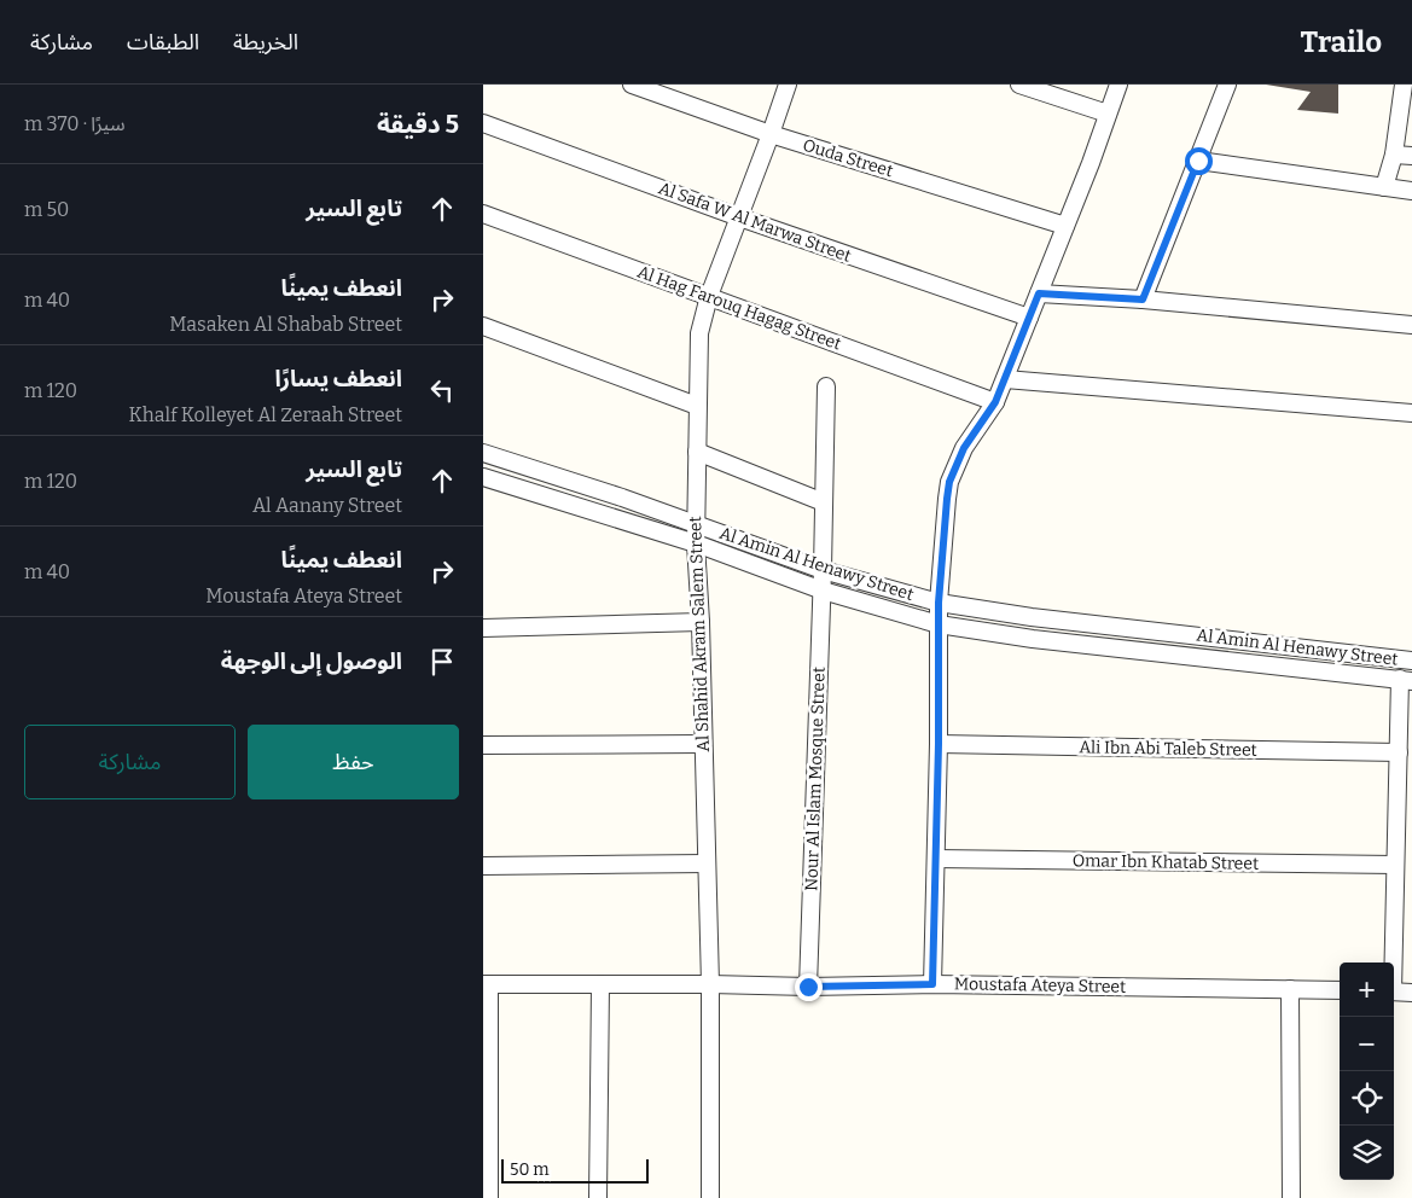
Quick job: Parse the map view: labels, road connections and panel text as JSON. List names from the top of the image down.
{
  "streets": {
    "street": [
      "Ouda Street",
      "Al Safa W Al Marwa Street",
      "Al Hag Farouq Hagag Street",
      "Al Amin Al Henawy Street",
      "Al Shahid Akram Salem Street",
      "Ali Ibn Abi Taleb Street",
      "Nour Al Islam Mosque Street",
      "Omar Ibn Khatab Street",
      "Moustafa Ateya Street"
    ]
  },
  "crossings": [
    ["Ouda Street", "Al Shahid Akram Salem Street"],
    ["Al Safa W Al Marwa Street", "Al Shahid Akram Salem Street"],
    ["Al Hag Farouq Hagag Street", "Al Shahid Akram Salem Street"],
    ["Al Amin Al Henawy Street", "Al Shahid Akram Salem Street"],
    ["Al Amin Al Henawy Street", "Nour Al Islam Mosque Street"],
    ["Al Shahid Akram Salem Street", "Moustafa Ateya Street"],
    ["Nour Al Islam Mosque Street", "Moustafa Ateya Street"]
  ],
  "scale_bar": "50 m",
  "page": {
    "header": "Trailo",
    "nav": ["الخريطة", "الطبقات", "مشاركة"],
    "heading": ["5 دقيقة", "سيرًا · 370 m"],
    "list": [
      ["تابع السير", "50 m"],
      ["انعطف يمينًا", "Masaken Al Shabab Street", "40 m"],
      ["انعطف يسارًا", "Khalf Kolleyet Al Zeraah Street", "120 m"],
      ["تابع السير", "Al Aanany Street", "120 m"],
      ["انعطف يمينًا", "Moustafa Ateya Street", "40 m"],
      "الوصول إلى الوجهة"
    ],
    "buttons": ["حفظ", "مشاركة"],
    "map_buttons": ["+", "−"],
    "scale": "50 m"
  }
}
